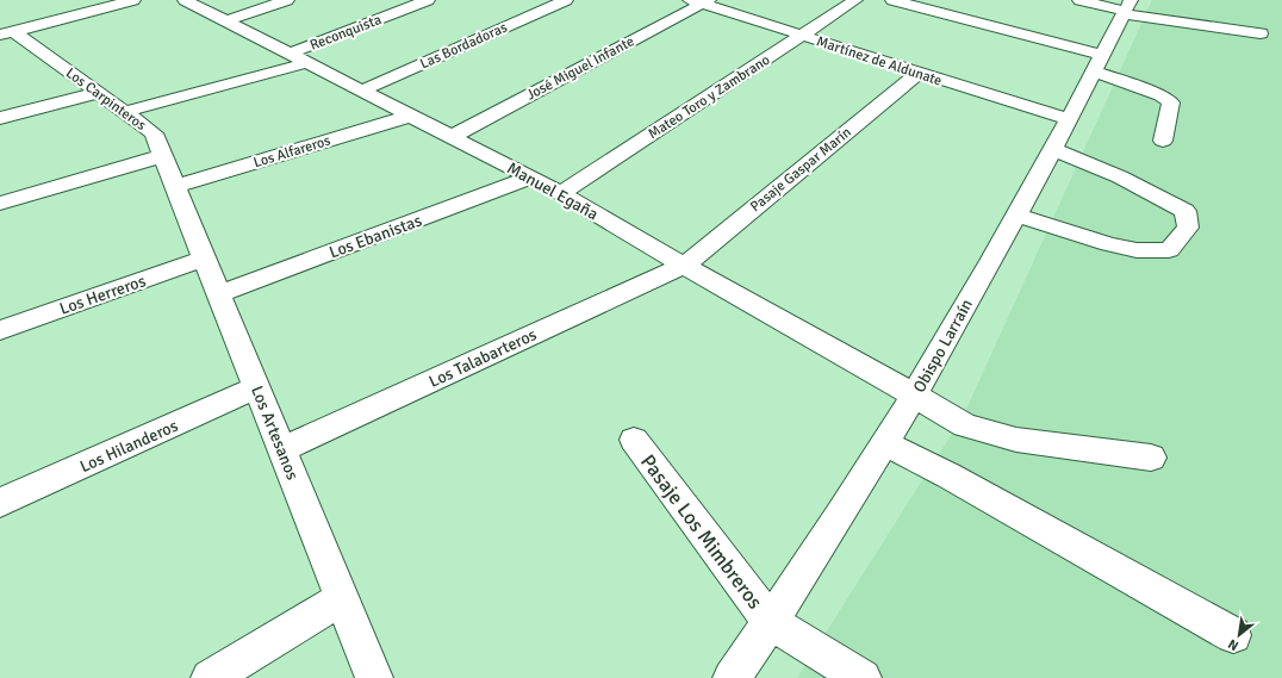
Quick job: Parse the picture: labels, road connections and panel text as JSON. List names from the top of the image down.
{
  "streets": {
    "street": [
      "Reconquista",
      "Las Bordadoras",
      "Martínez de Aldunate",
      "José Miguel Infante",
      "Mateo Toro y Zambrano",
      "Los Carpinteros",
      "Los Alfareros",
      "Pasaje Gaspar Marín",
      "Manuel Egaña",
      "Los Ebanistas",
      "Los Herreros",
      "Obispo Larraín",
      "Los Talabarteros",
      "Los Artesanos",
      "Los Hilanderos",
      "Pasaje Los Mimbreros"
    ]
  },
  "crossings": [
    ["Reconquista", "Los Carpinteros"],
    ["Reconquista", "Manuel Egaña"],
    ["Las Bordadoras", "Manuel Egaña"],
    ["Martínez de Aldunate", "José Miguel Infante"],
    ["Martínez de Aldunate", "Mateo Toro y Zambrano"],
    ["Martínez de Aldunate", "Pasaje Gaspar Marín"],
    ["Martínez de Aldunate", "Obispo Larraín"],
    ["José Miguel Infante", "Manuel Egaña"],
    ["Mateo Toro y Zambrano", "Manuel Egaña"],
    ["Los Carpinteros", "Los Alfareros"],
    ["Los Carpinteros", "Los Artesanos"],
    ["Los Alfareros", "Manuel Egaña"],
    ["Los Alfareros", "Los Artesanos"],
    ["Pasaje Gaspar Marín", "Manuel Egaña"],
    ["Pasaje Gaspar Marín", "Los Talabarteros"],
    ["Manuel Egaña", "Los Ebanistas"],
    ["Manuel Egaña", "Obispo Larraín"],
    ["Manuel Egaña", "Los Talabarteros"],
    ["Los Ebanistas", "Los Artesanos"],
    ["Los Herreros", "Los Artesanos"],
    ["Obispo Larraín", "Pasaje Los Mimbreros"],
    ["Los Talabarteros", "Los Artesanos"],
    ["Los Artesanos", "Los Hilanderos"]
  ],
  "north": "bottom left"
}
